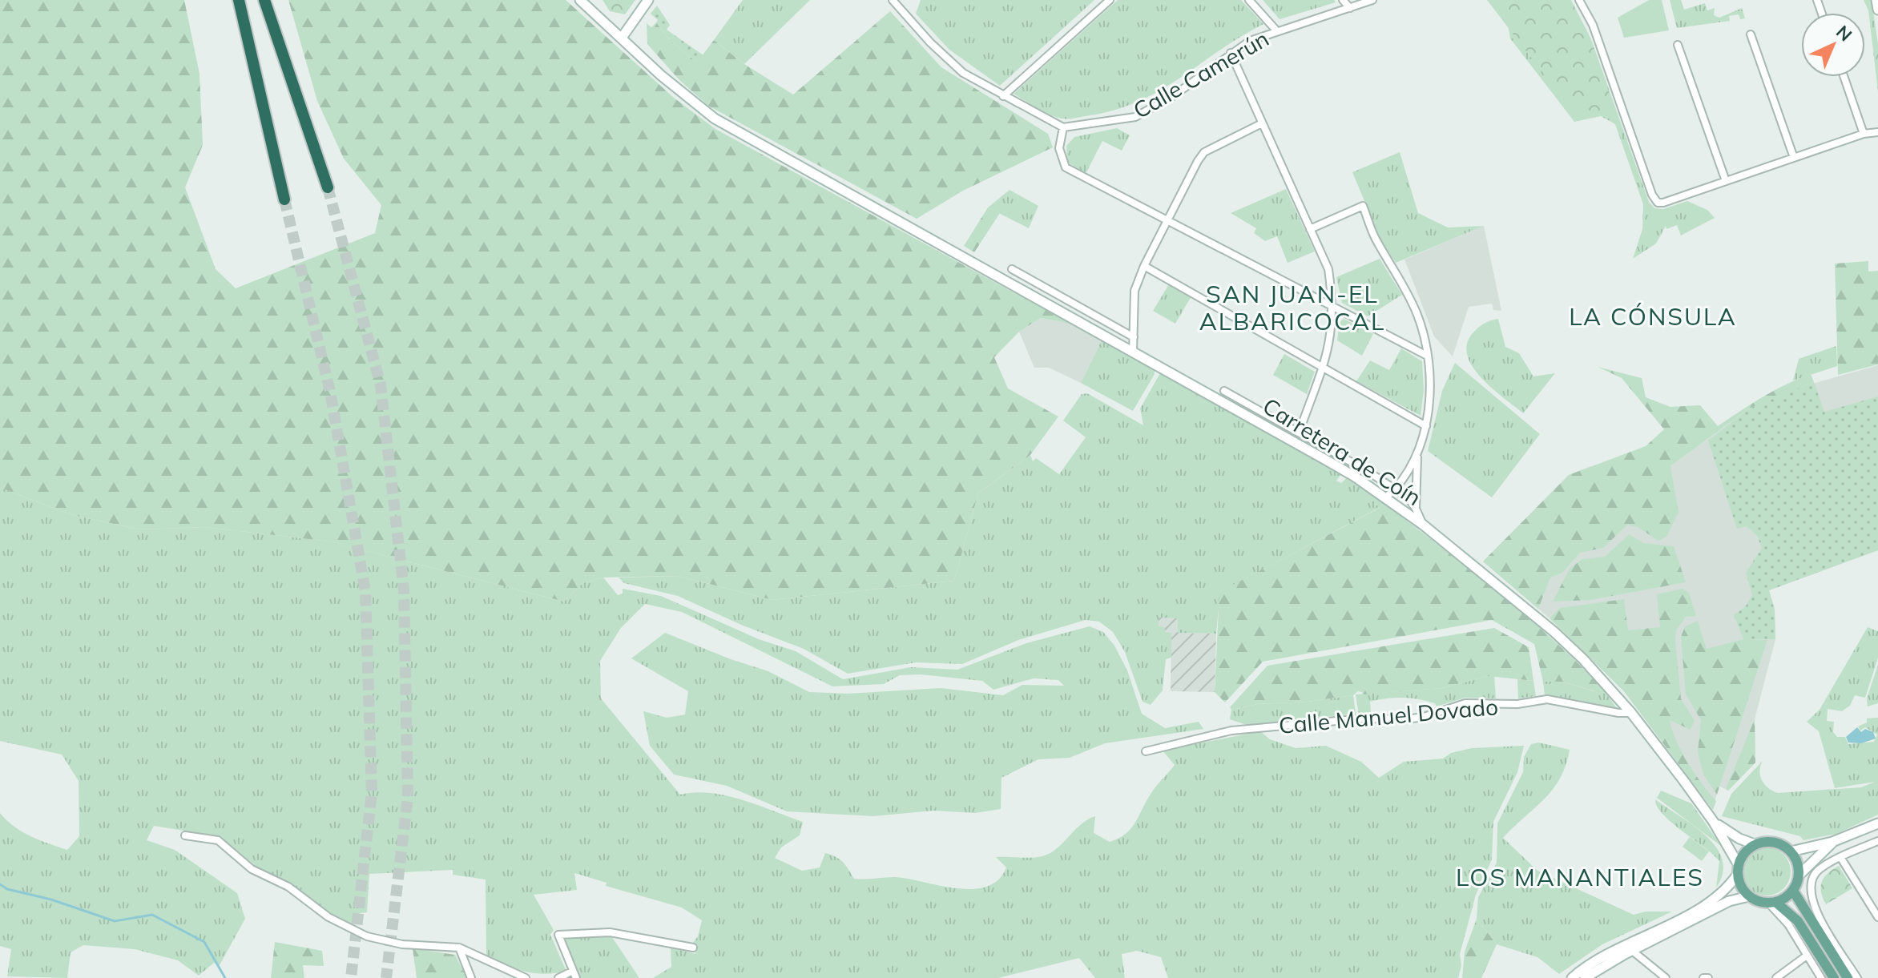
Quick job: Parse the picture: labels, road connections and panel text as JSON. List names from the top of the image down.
{
  "streets": {
    "street": ["Calle Camerún", "Carretera de Coín", "Calle Manuel Dovado"]
  },
  "crossings": [
    ["Carretera de Coín", "Calle Manuel Dovado"]
  ],
  "districts": ["SAN JUAN-EL ALBARICOCAL", "LA CÓNSULA", "LOS MANANTIALES"],
  "north": "top right"
}
